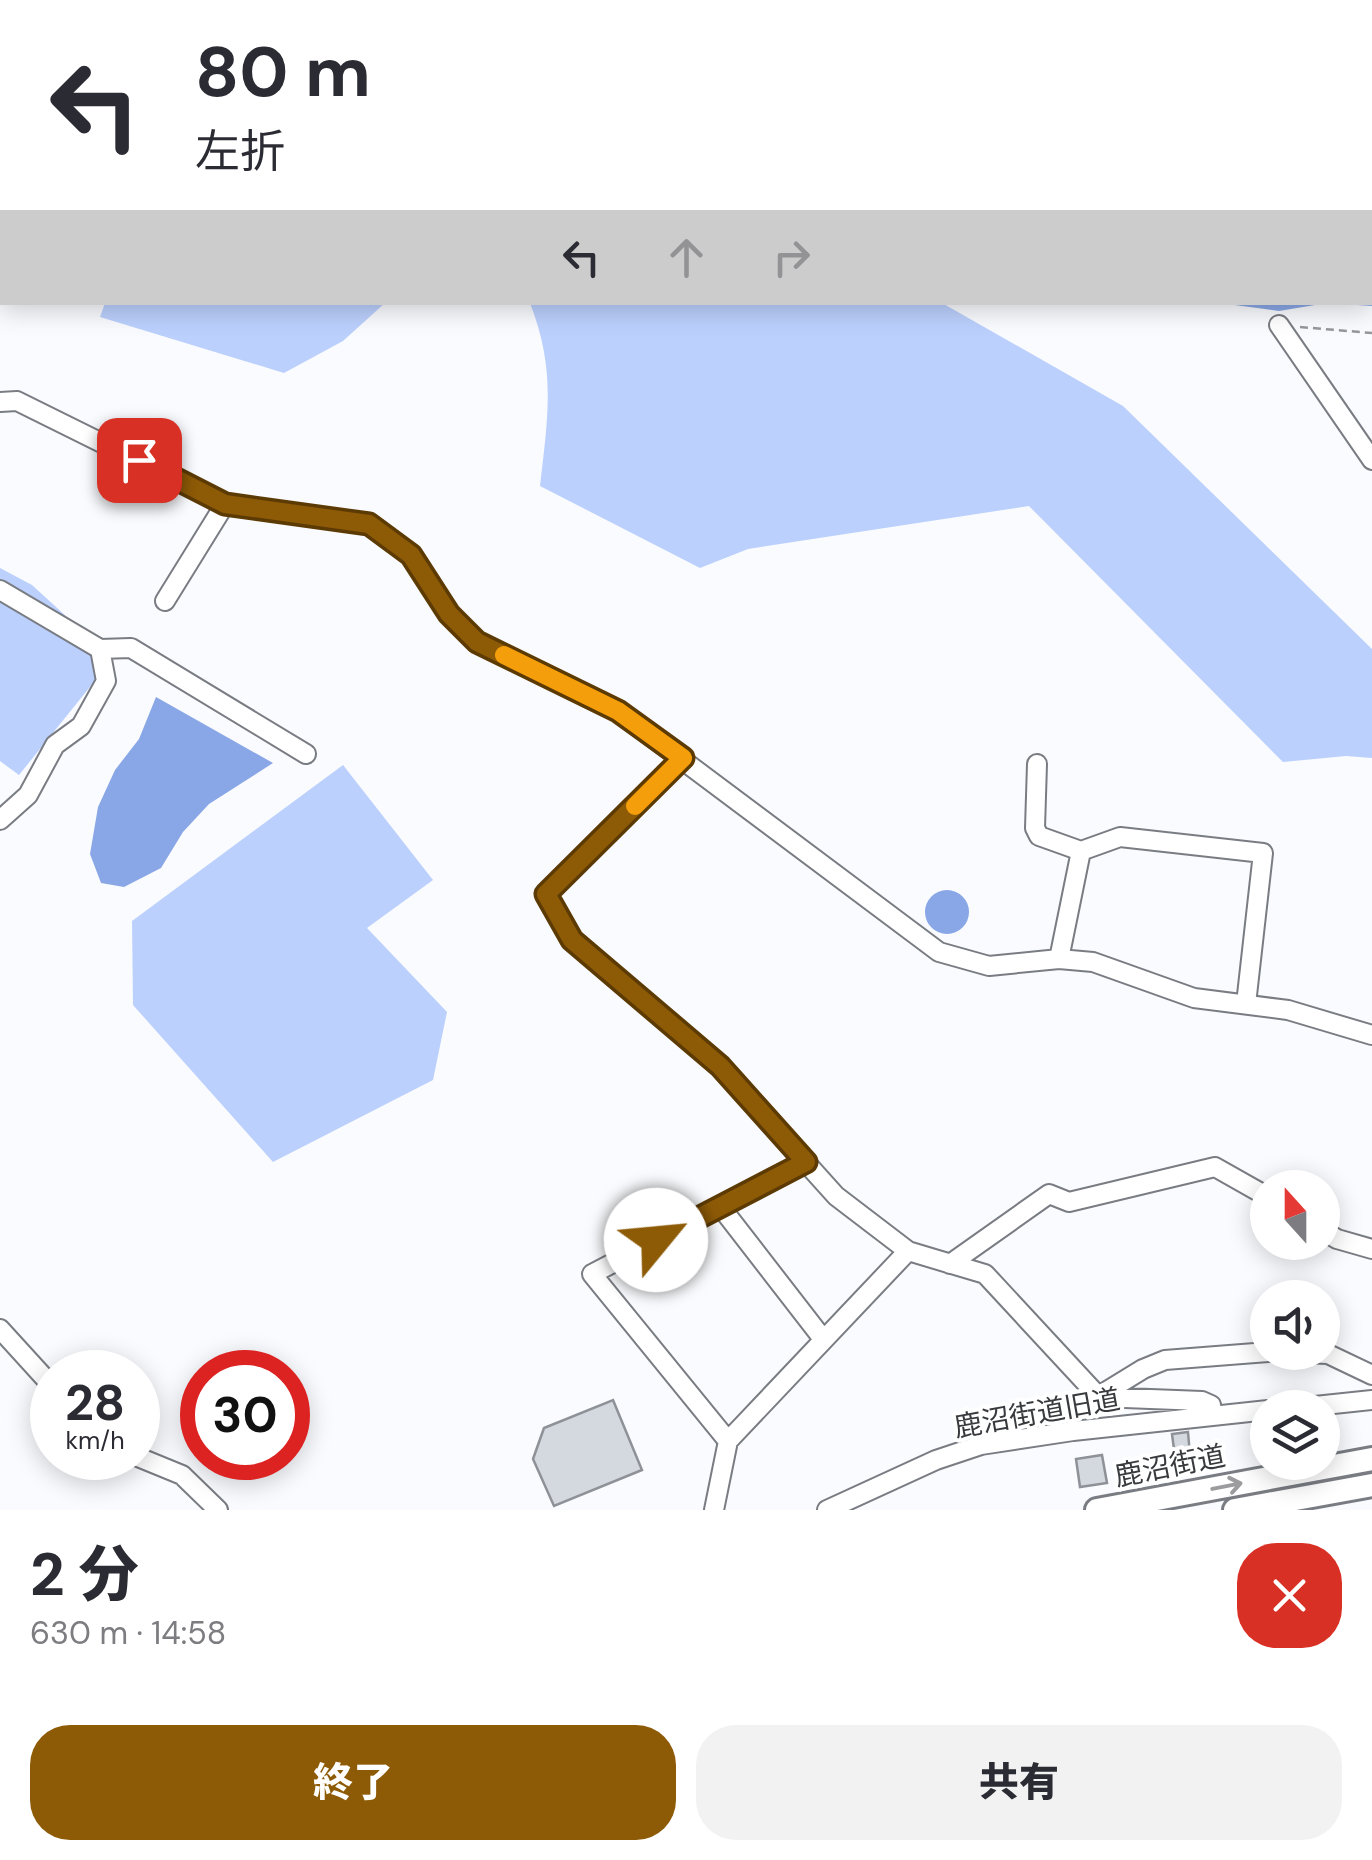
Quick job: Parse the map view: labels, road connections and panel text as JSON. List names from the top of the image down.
{
  "streets": {
    "main road": ["鹿沼街道"],
    "street": ["鹿沼街道旧道"]
  },
  "north": "top",
  "page": {
    "turn": ["80 m", "左折"],
    "speed": "28 km/h",
    "limit": "30",
    "heading": ["2 分", "630 m · 14:58"],
    "buttons": ["終了", "共有"]
  }
}
